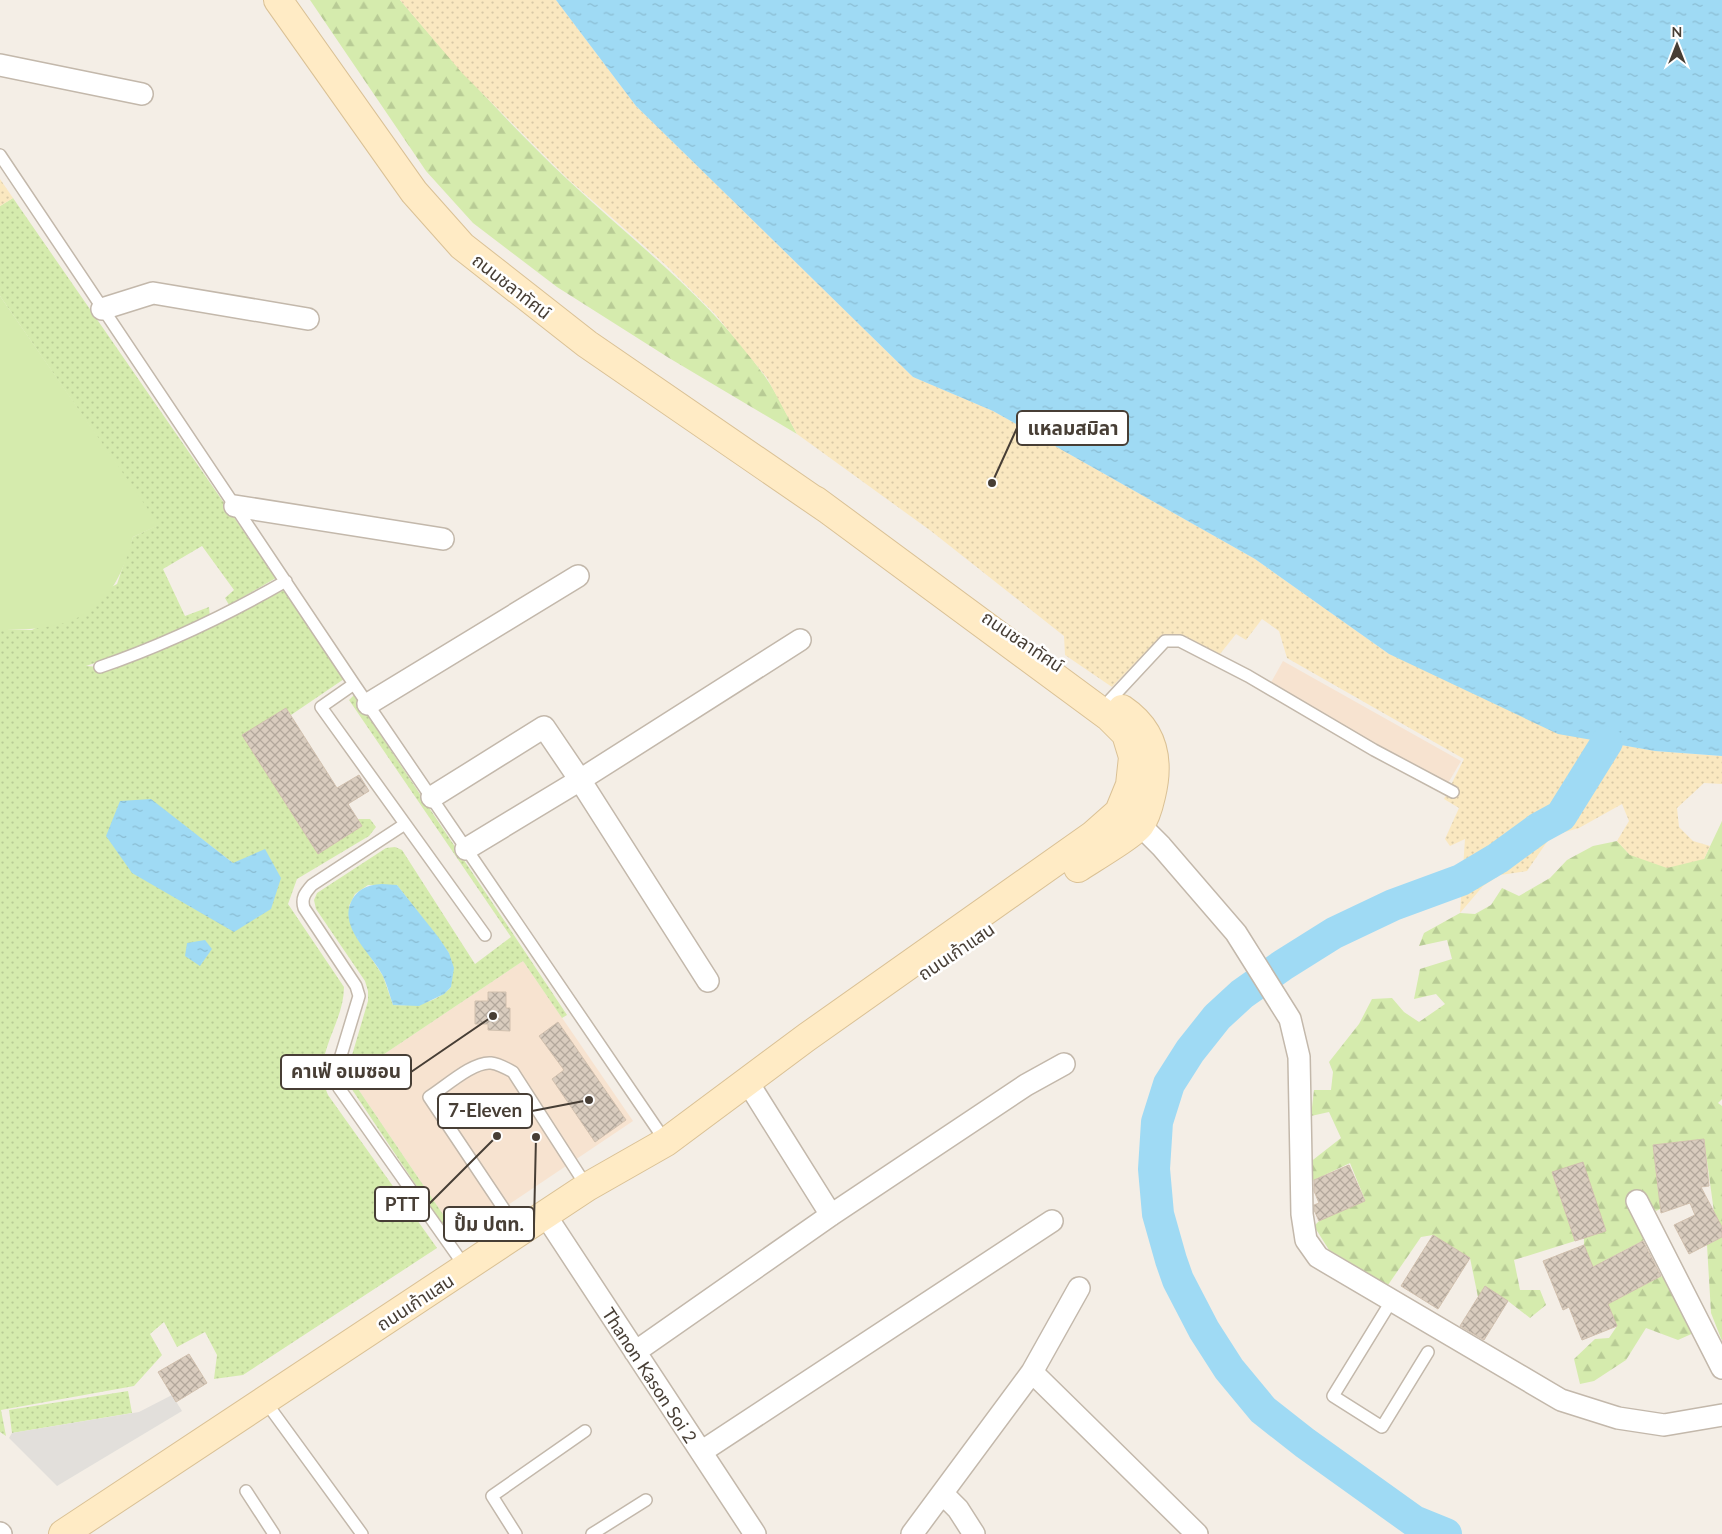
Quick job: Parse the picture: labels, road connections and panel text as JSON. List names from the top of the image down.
{
  "streets": {
    "main road": ["ถนนชลาทัศน์", "ถนนเก้าแสน"],
    "street": ["Thanon Kason Soi 2"]
  },
  "crossings": [
    ["ถนนชลาทัศน์", "ถนนเก้าแสน"],
    ["ถนนเก้าแสน", "Thanon Kason Soi 2"]
  ],
  "places": [
    "แหลมสมิลา",
    "คาเฟ่ อเมซอน",
    "7-Eleven",
    "PTT",
    "ปั้ม ปตท."
  ],
  "north": "top"
}
